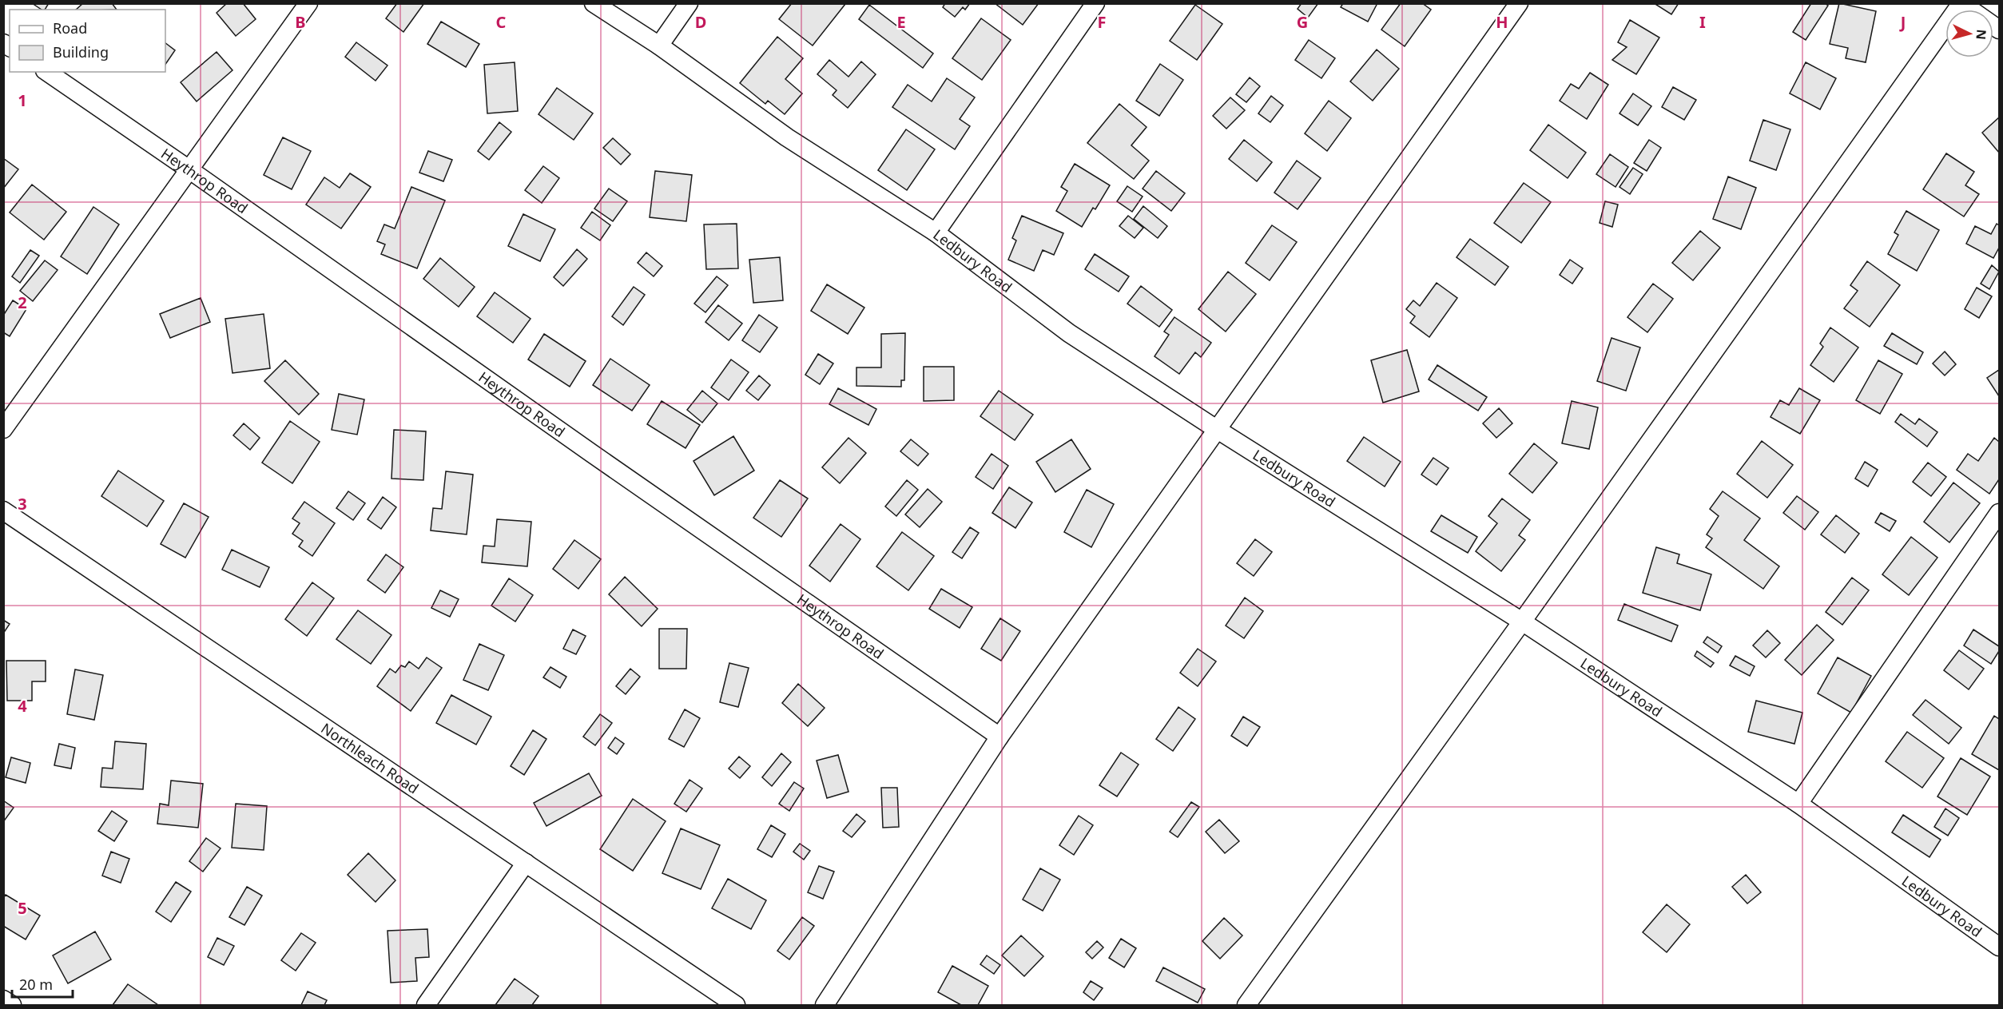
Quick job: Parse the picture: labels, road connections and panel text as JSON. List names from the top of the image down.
{
  "streets": {
    "street": ["Heythrop Road", "Ledbury Road", "Northleach Road"]
  },
  "legend": ["Road", "Building"],
  "scale_bar": "20 m",
  "north": "right",
  "grid": {
    "columns": [
      "B",
      "C",
      "D",
      "E",
      "F",
      "G",
      "H",
      "I",
      "J"
    ],
    "rows": [
      "1",
      "2",
      "3",
      "4",
      "5"
    ]
  }
}
